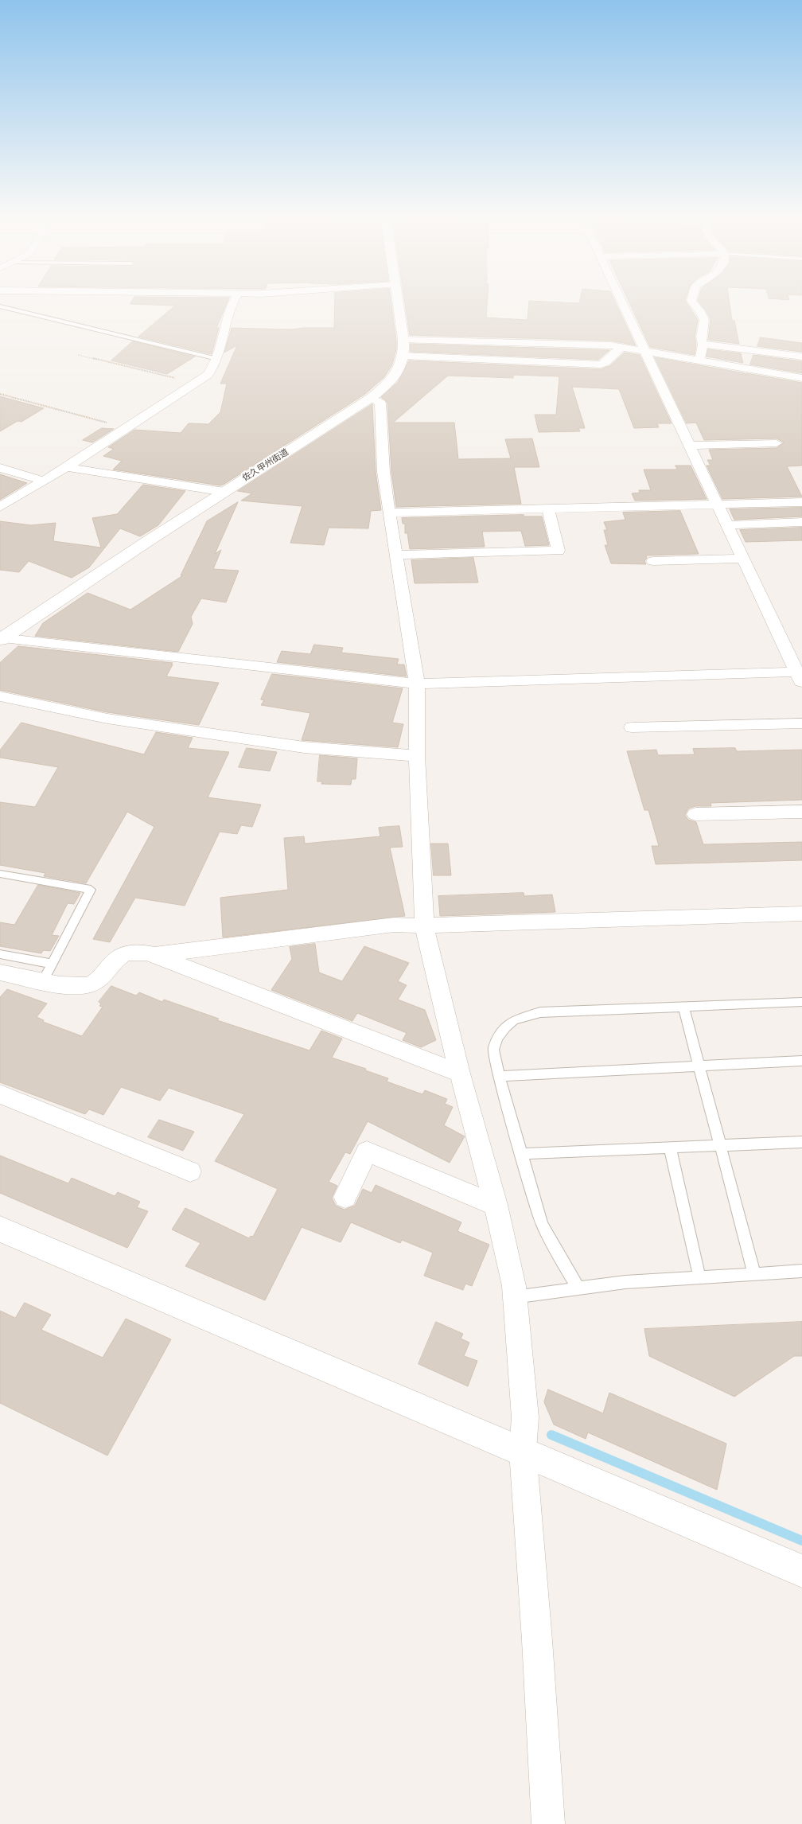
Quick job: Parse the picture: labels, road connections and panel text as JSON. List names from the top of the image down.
{
  "streets": {
    "street": ["佐久甲州街道"]
  }
}
